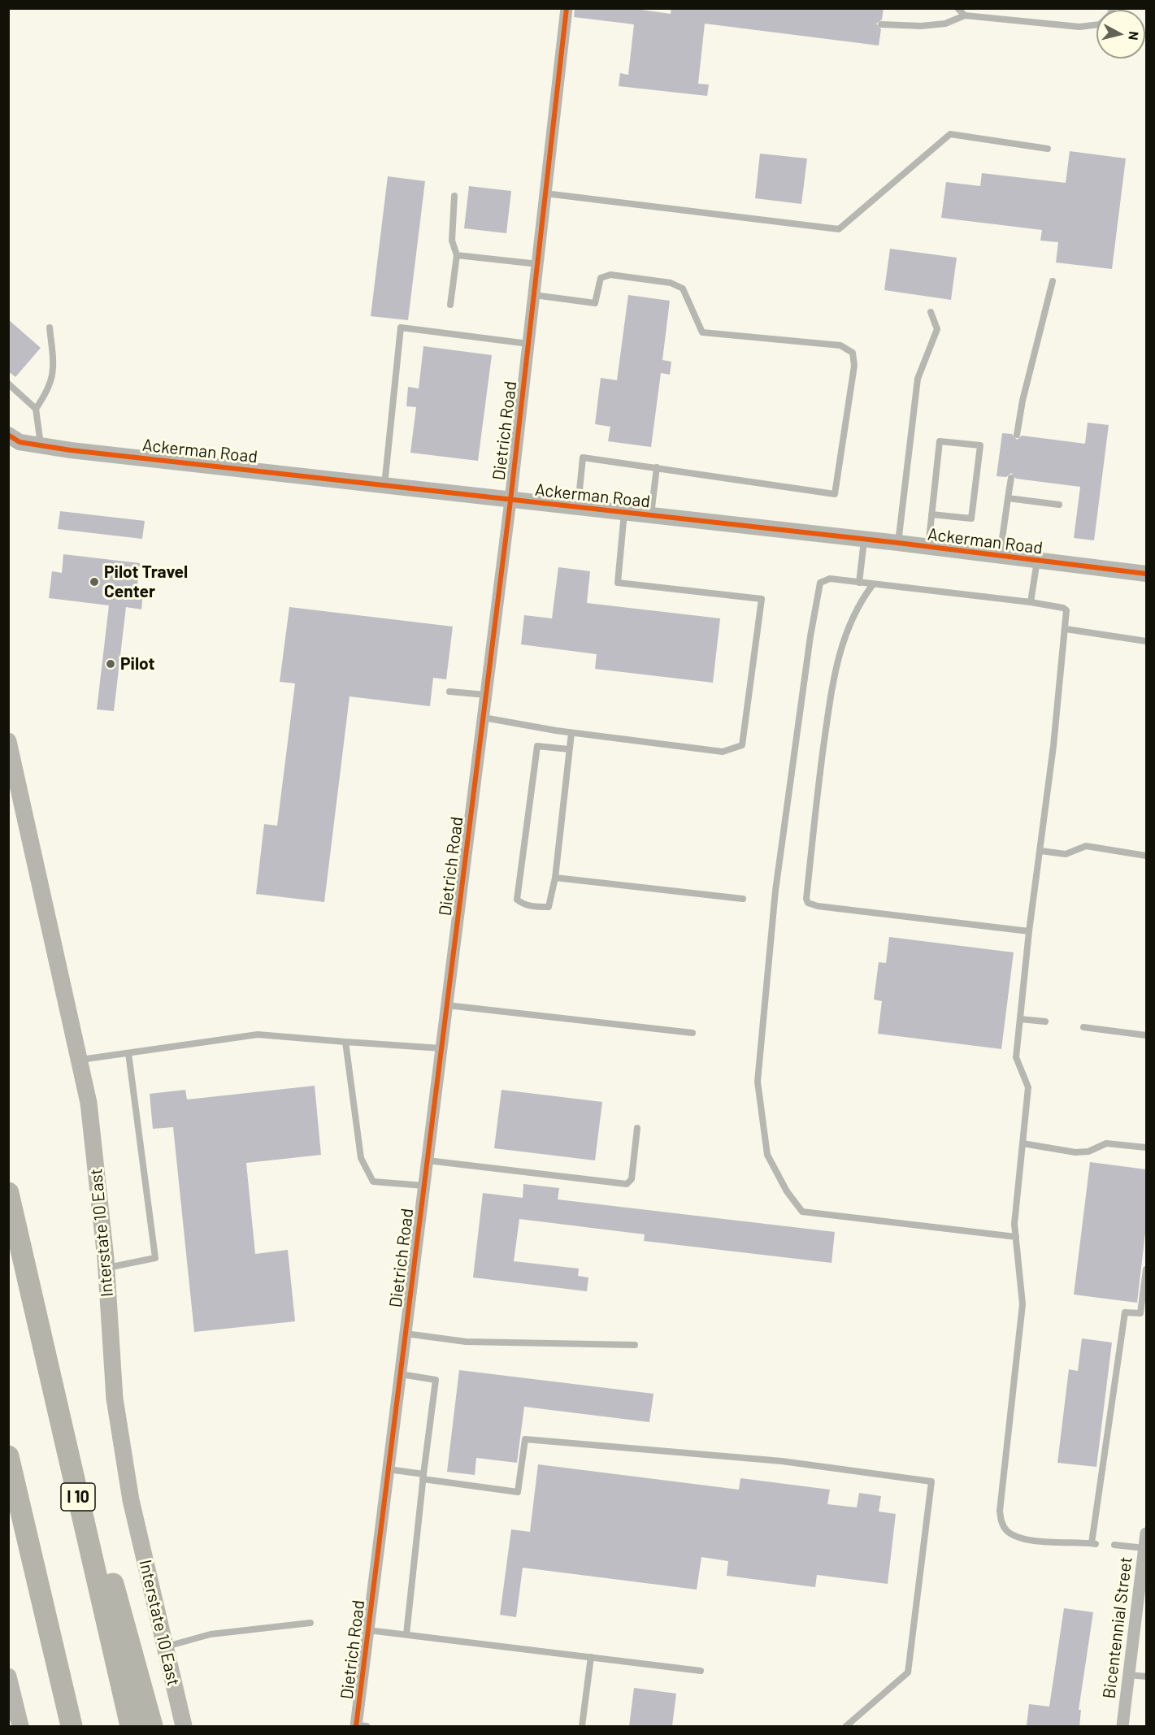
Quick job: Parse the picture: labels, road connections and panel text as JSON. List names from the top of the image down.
{
  "streets": {
    "highway": ["I 10"],
    "main road": ["Interstate 10 East"],
    "street": ["Dietrich Road", "Ackerman Road", "Bicentennial Street"]
  },
  "crossings": [
    ["Dietrich Road", "Ackerman Road"]
  ],
  "places": ["Pilot Travel Center", "Pilot"],
  "north": "right"
}
